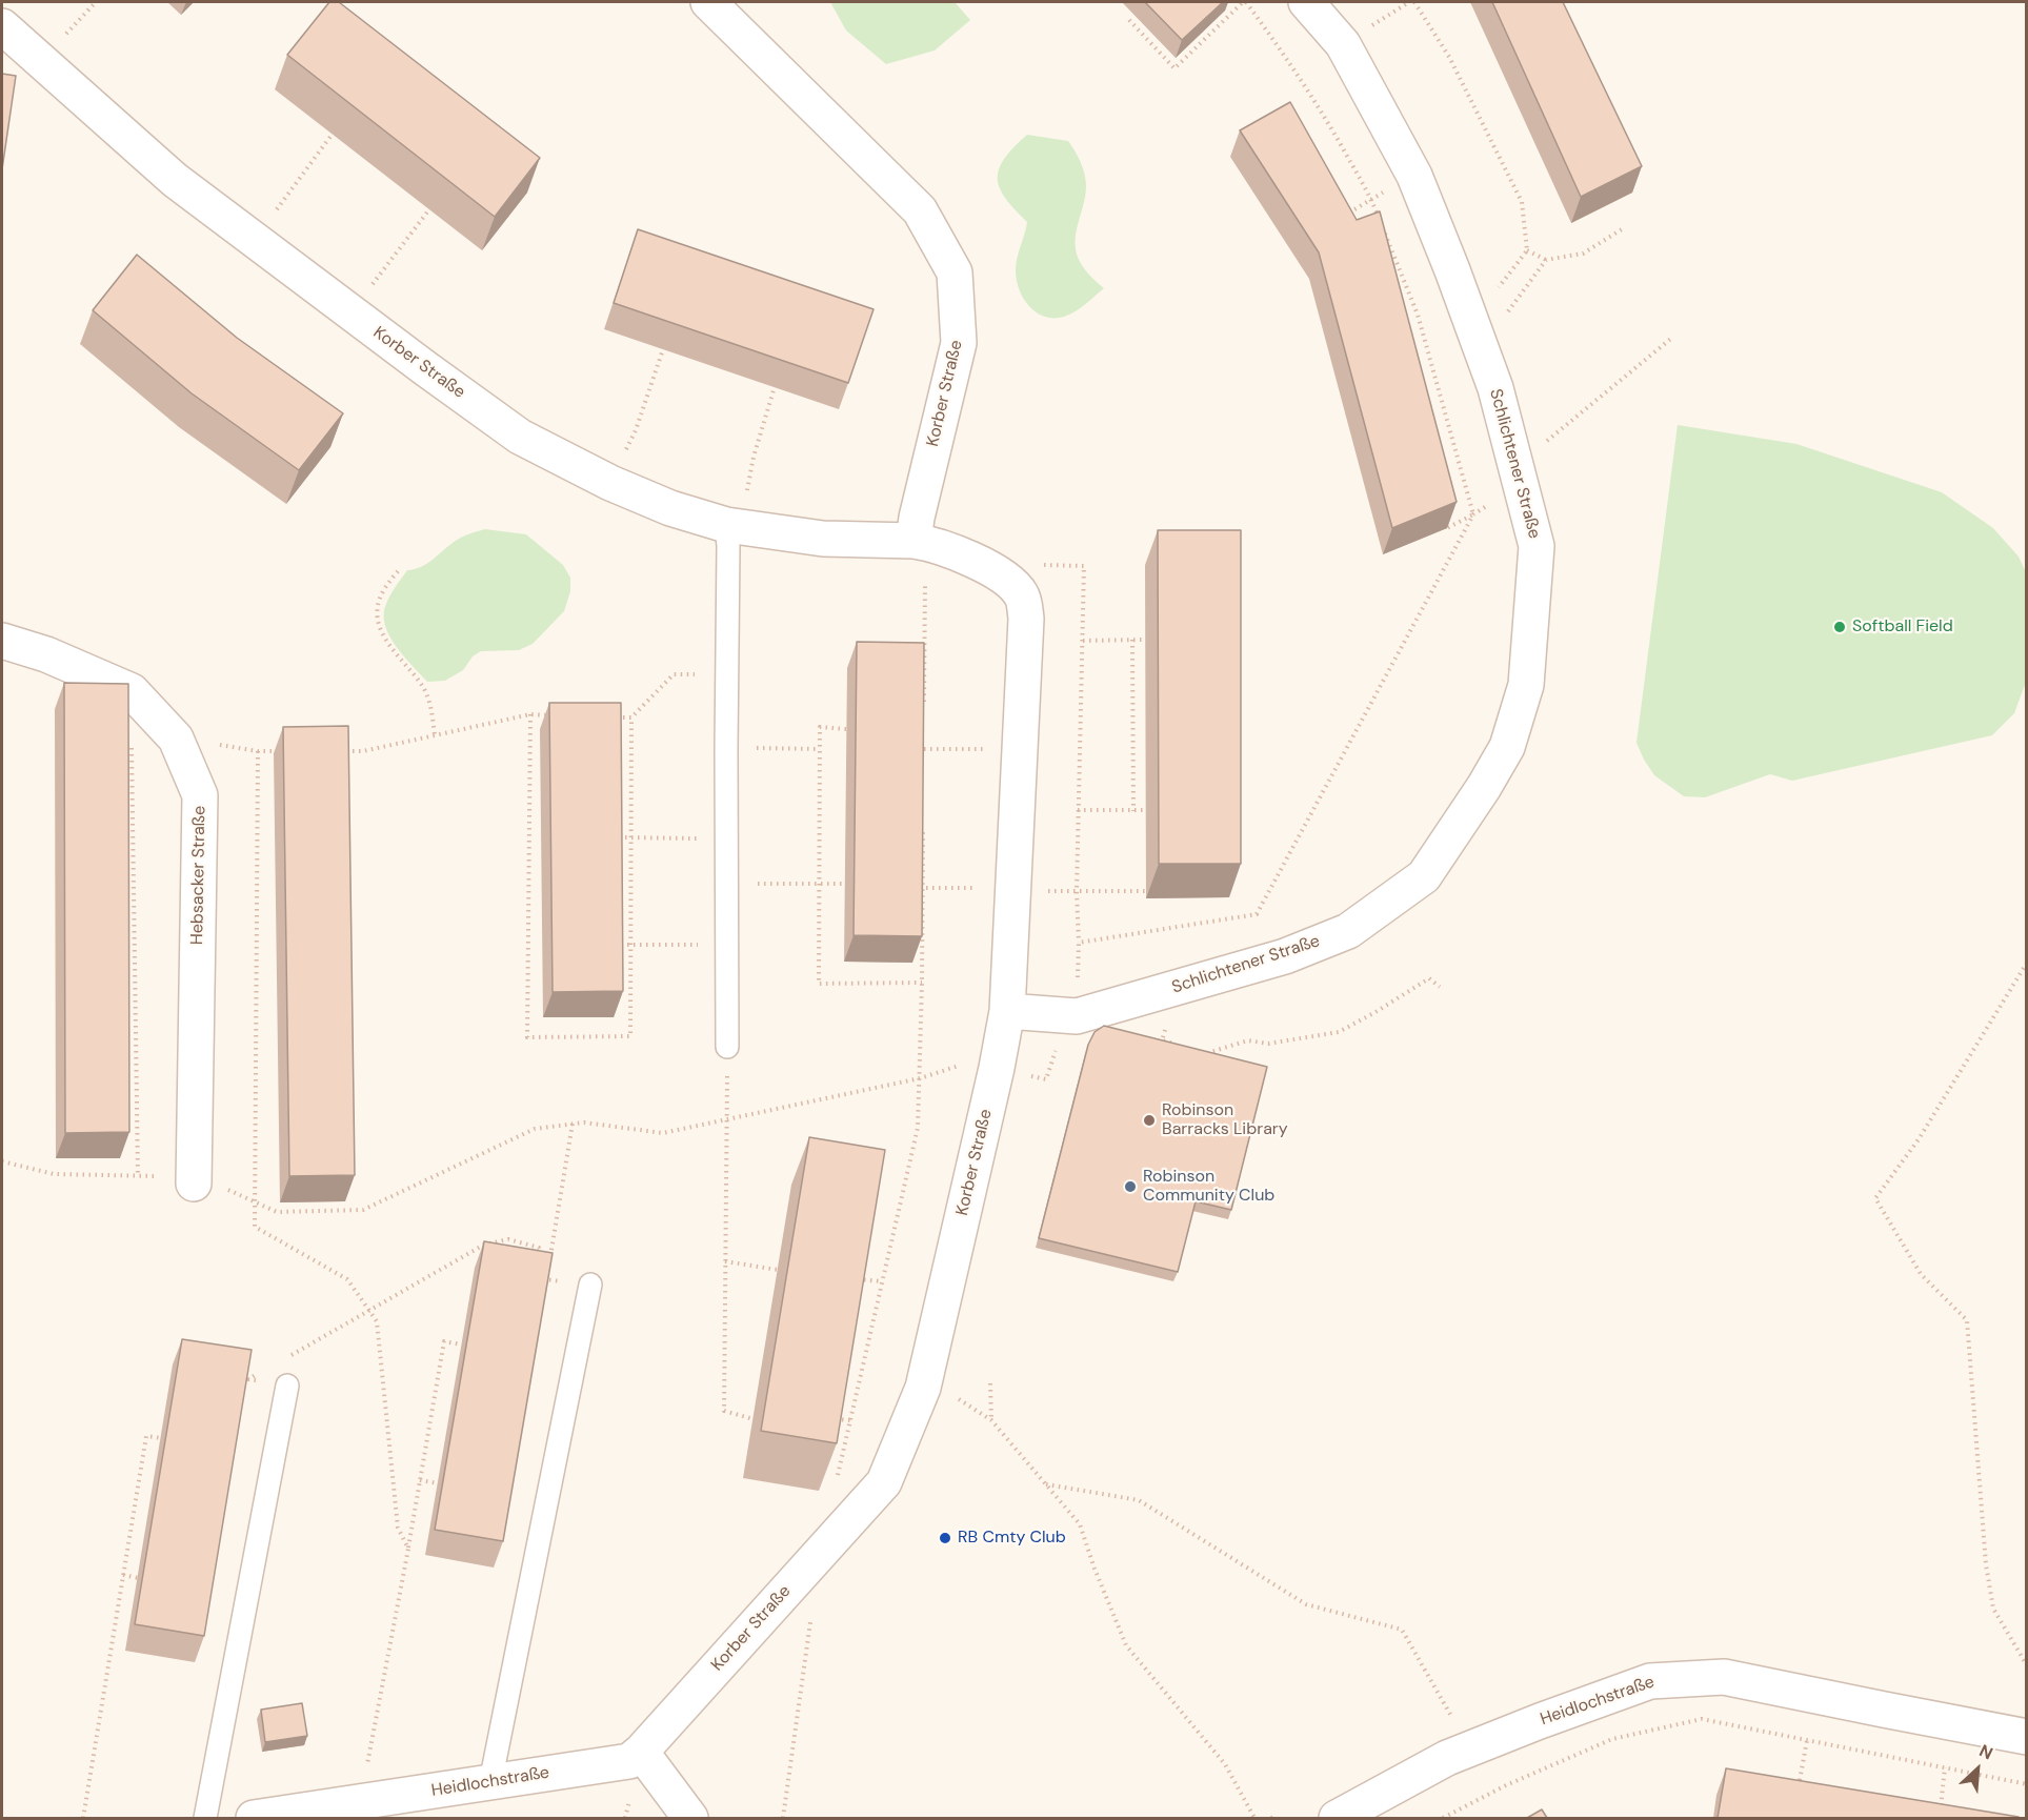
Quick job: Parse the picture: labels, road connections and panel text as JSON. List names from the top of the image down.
{
  "streets": {
    "street": [
      "Korber Straße",
      "Schlichtener Straße",
      "Hebsacker Straße",
      "Heidlochstraße"
    ]
  },
  "crossings": [
    ["Korber Straße", "Schlichtener Straße"],
    ["Korber Straße", "Heidlochstraße"]
  ],
  "places": [
    "Softball Field",
    "Robinson Barracks Library",
    "Robinson Community Club",
    "RB Cmty Club"
  ],
  "north": "top right"
}
